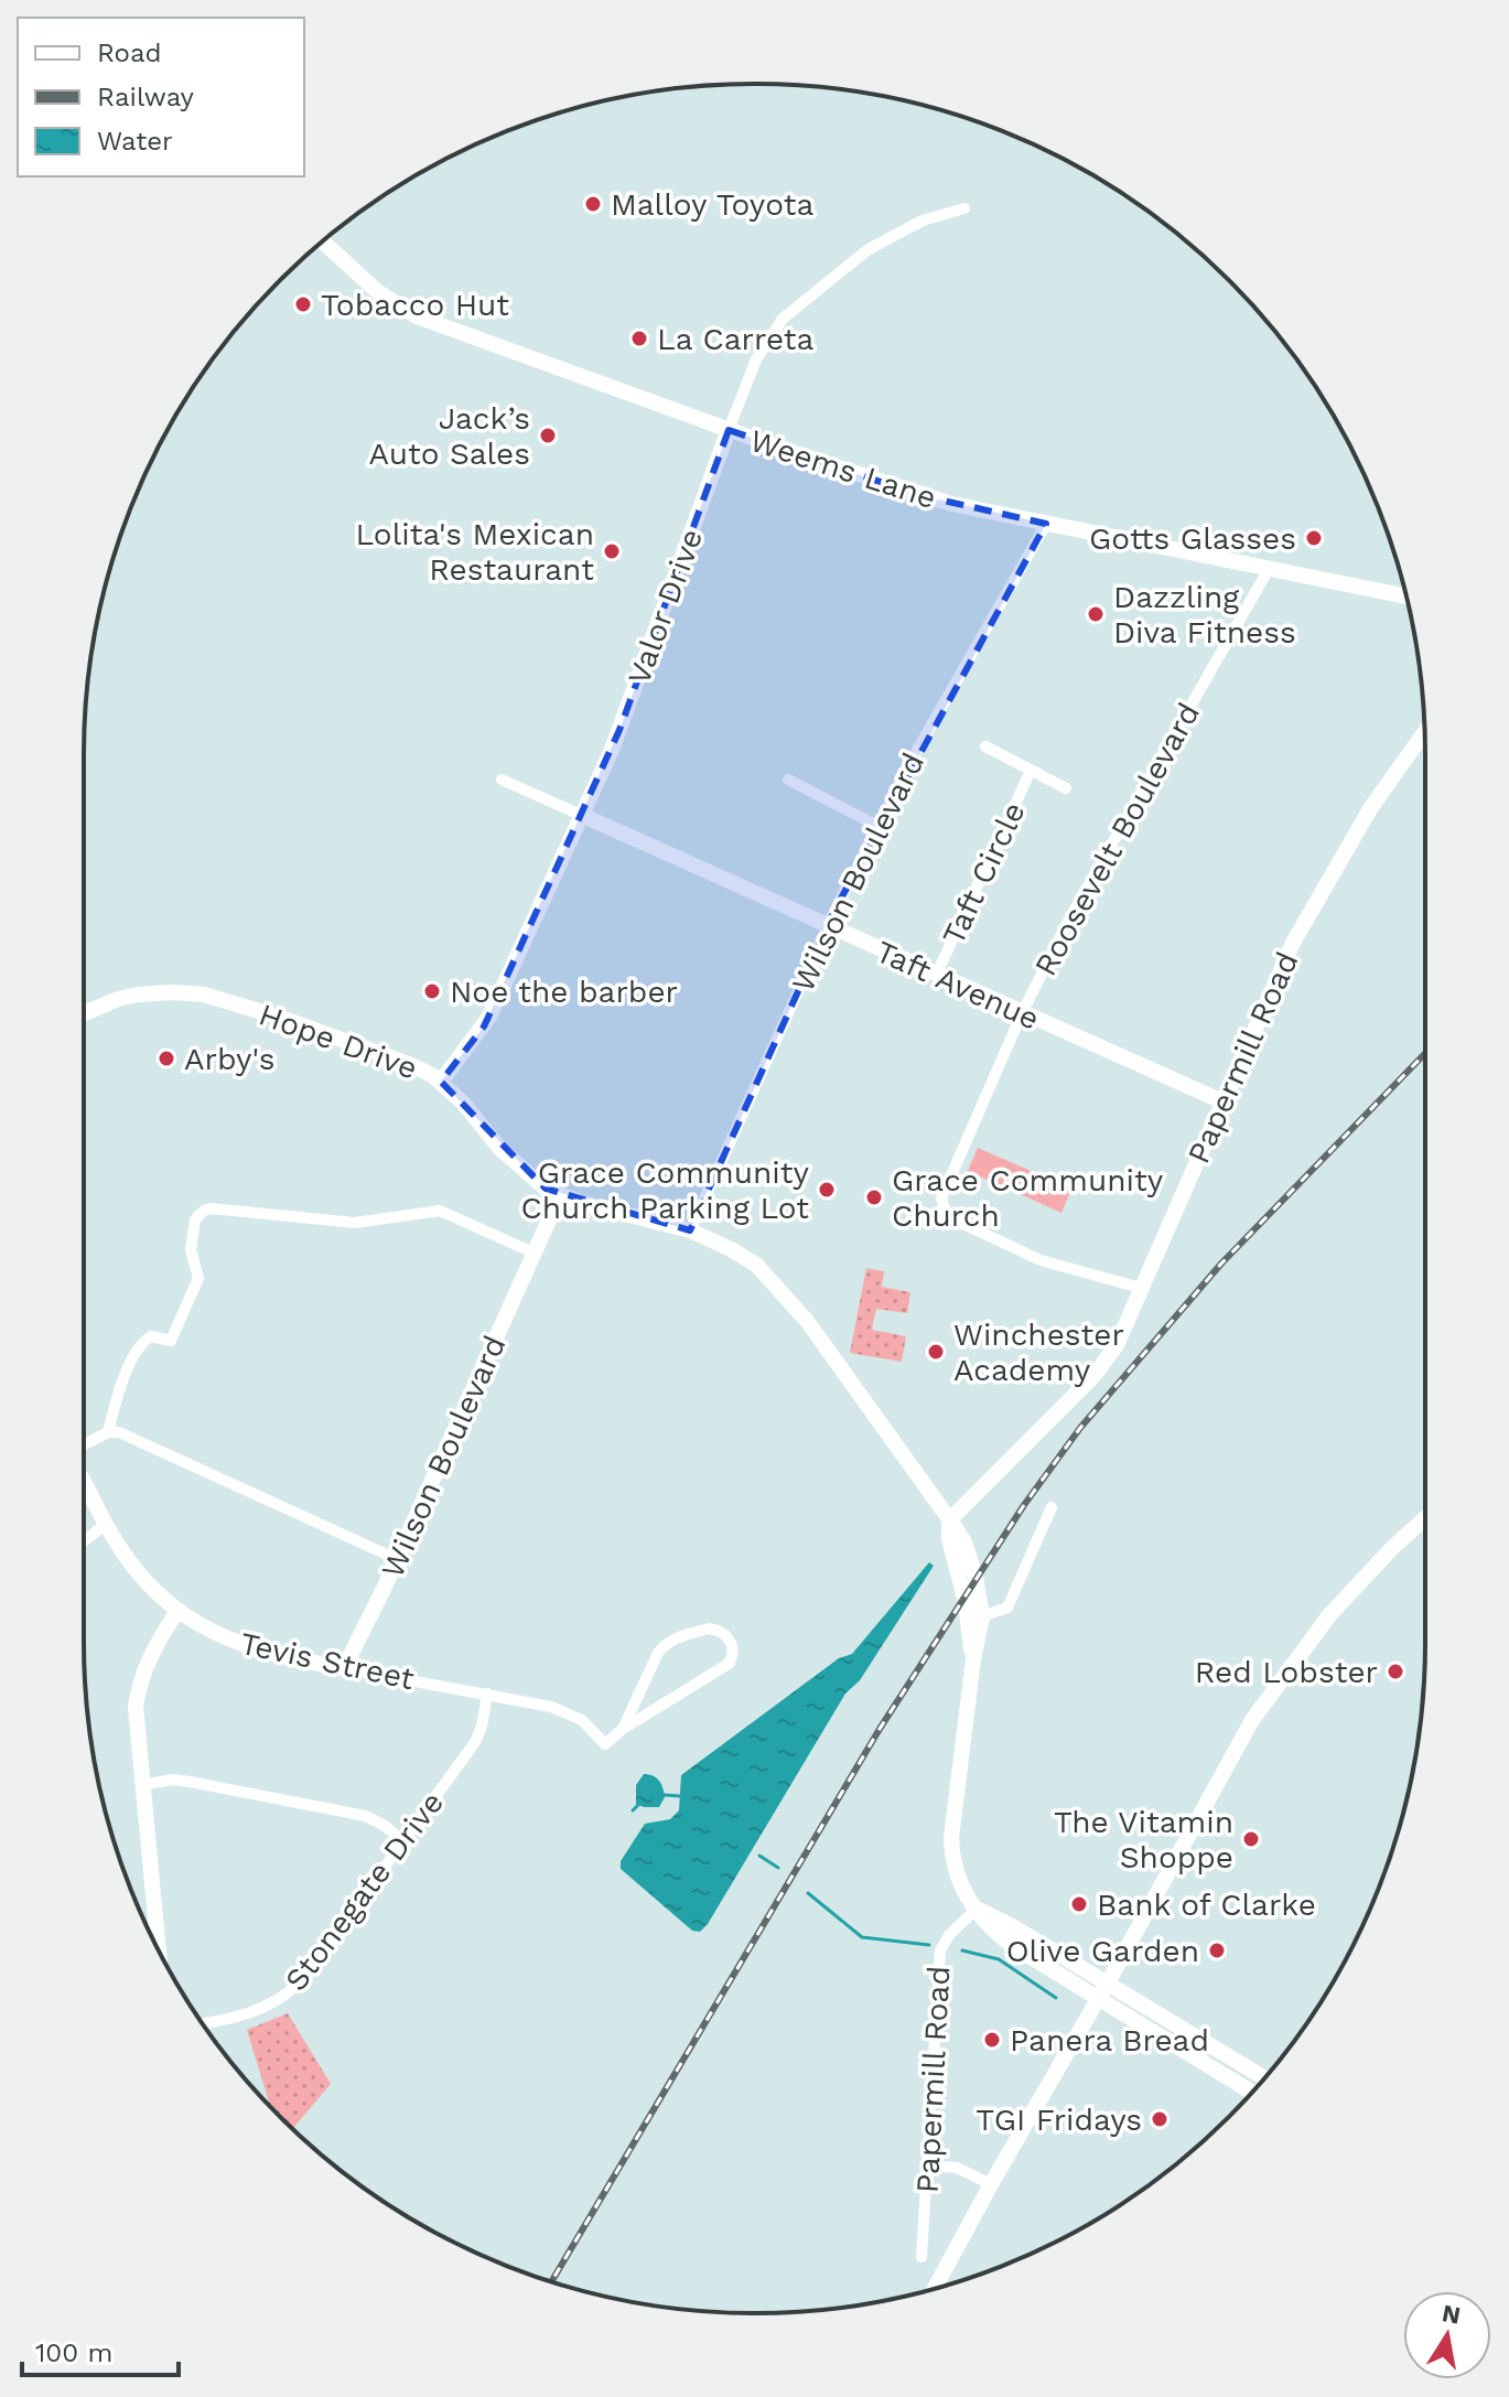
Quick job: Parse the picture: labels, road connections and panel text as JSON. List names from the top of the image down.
{
  "streets": {
    "street": [
      "Weems Lane",
      "Valor Drive",
      "Roosevelt Boulevard",
      "Wilson Boulevard",
      "Taft Circle",
      "Taft Avenue",
      "Hope Drive",
      "Papermill Road",
      "Tevis Street",
      "Stonegate Drive"
    ]
  },
  "crossings": [
    ["Weems Lane", "Valor Drive"],
    ["Weems Lane", "Roosevelt Boulevard"],
    ["Weems Lane", "Wilson Boulevard"],
    ["Valor Drive", "Taft Avenue"],
    ["Valor Drive", "Hope Drive"],
    ["Roosevelt Boulevard", "Taft Avenue"],
    ["Roosevelt Boulevard", "Papermill Road"],
    ["Wilson Boulevard", "Taft Avenue"],
    ["Wilson Boulevard", "Hope Drive"],
    ["Wilson Boulevard", "Tevis Street"],
    ["Taft Circle", "Taft Avenue"],
    ["Taft Avenue", "Papermill Road"],
    ["Hope Drive", "Papermill Road"],
    ["Tevis Street", "Stonegate Drive"]
  ],
  "places": [
    "Malloy Toyota",
    "Tobacco Hut",
    "La Carreta",
    "Jack’s Auto Sales",
    "Gotts Glasses",
    "Lolita's Mexican Restaurant",
    "Dazzling Diva Fitness",
    "Noe the barber",
    "Arby's",
    "Grace Community Church Parking Lot",
    "Grace Community Church",
    "Winchester Academy",
    "Red Lobster",
    "The Vitamin Shoppe",
    "Bank of Clarke",
    "Olive Garden",
    "Panera Bread",
    "TGI Fridays"
  ],
  "legend": ["Road", "Railway", "Water"],
  "scale_bar": "100 m",
  "north": "top"
}
